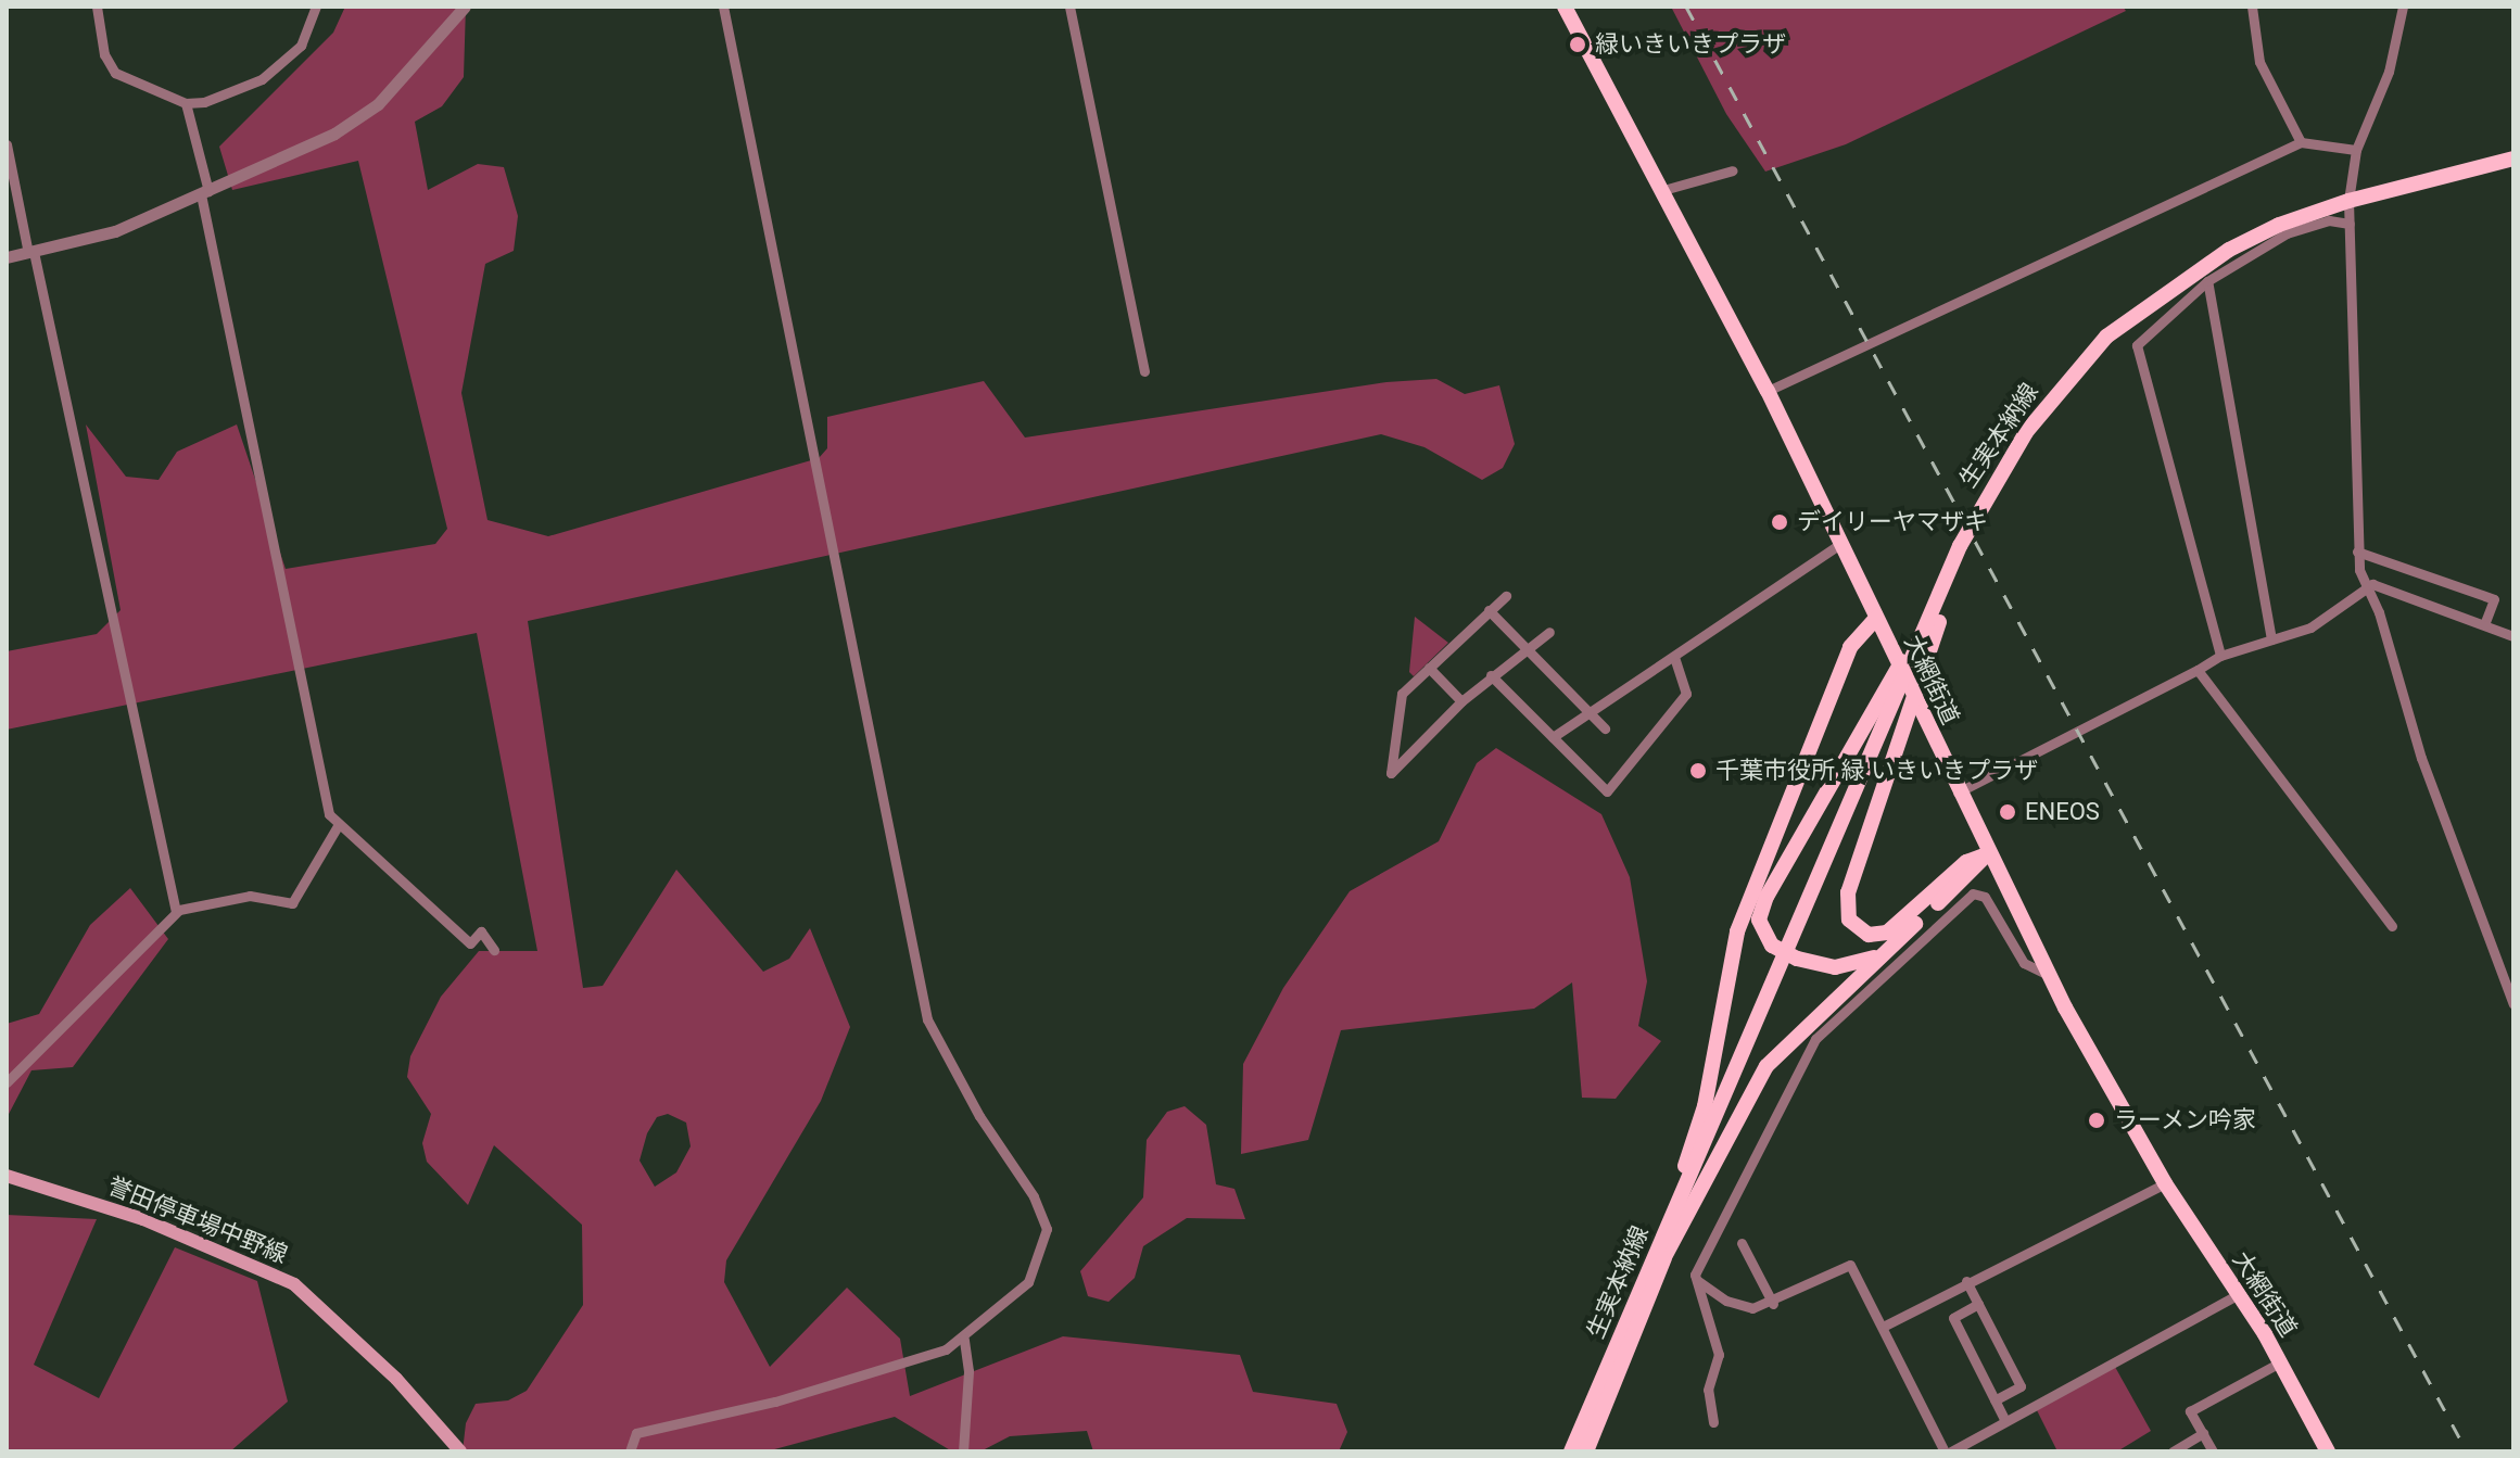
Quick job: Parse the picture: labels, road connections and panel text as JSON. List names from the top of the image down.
{
  "streets": {
    "main road": ["生実本納線", "大網街道", "誉田停車場中野線"]
  },
  "places": [
    "緑いきいきプラザ",
    "デイリーヤマザキ",
    "千葉市役所 緑 いきいきプラザ",
    "ENEOS",
    "ラーメン吟家"
  ]
}
